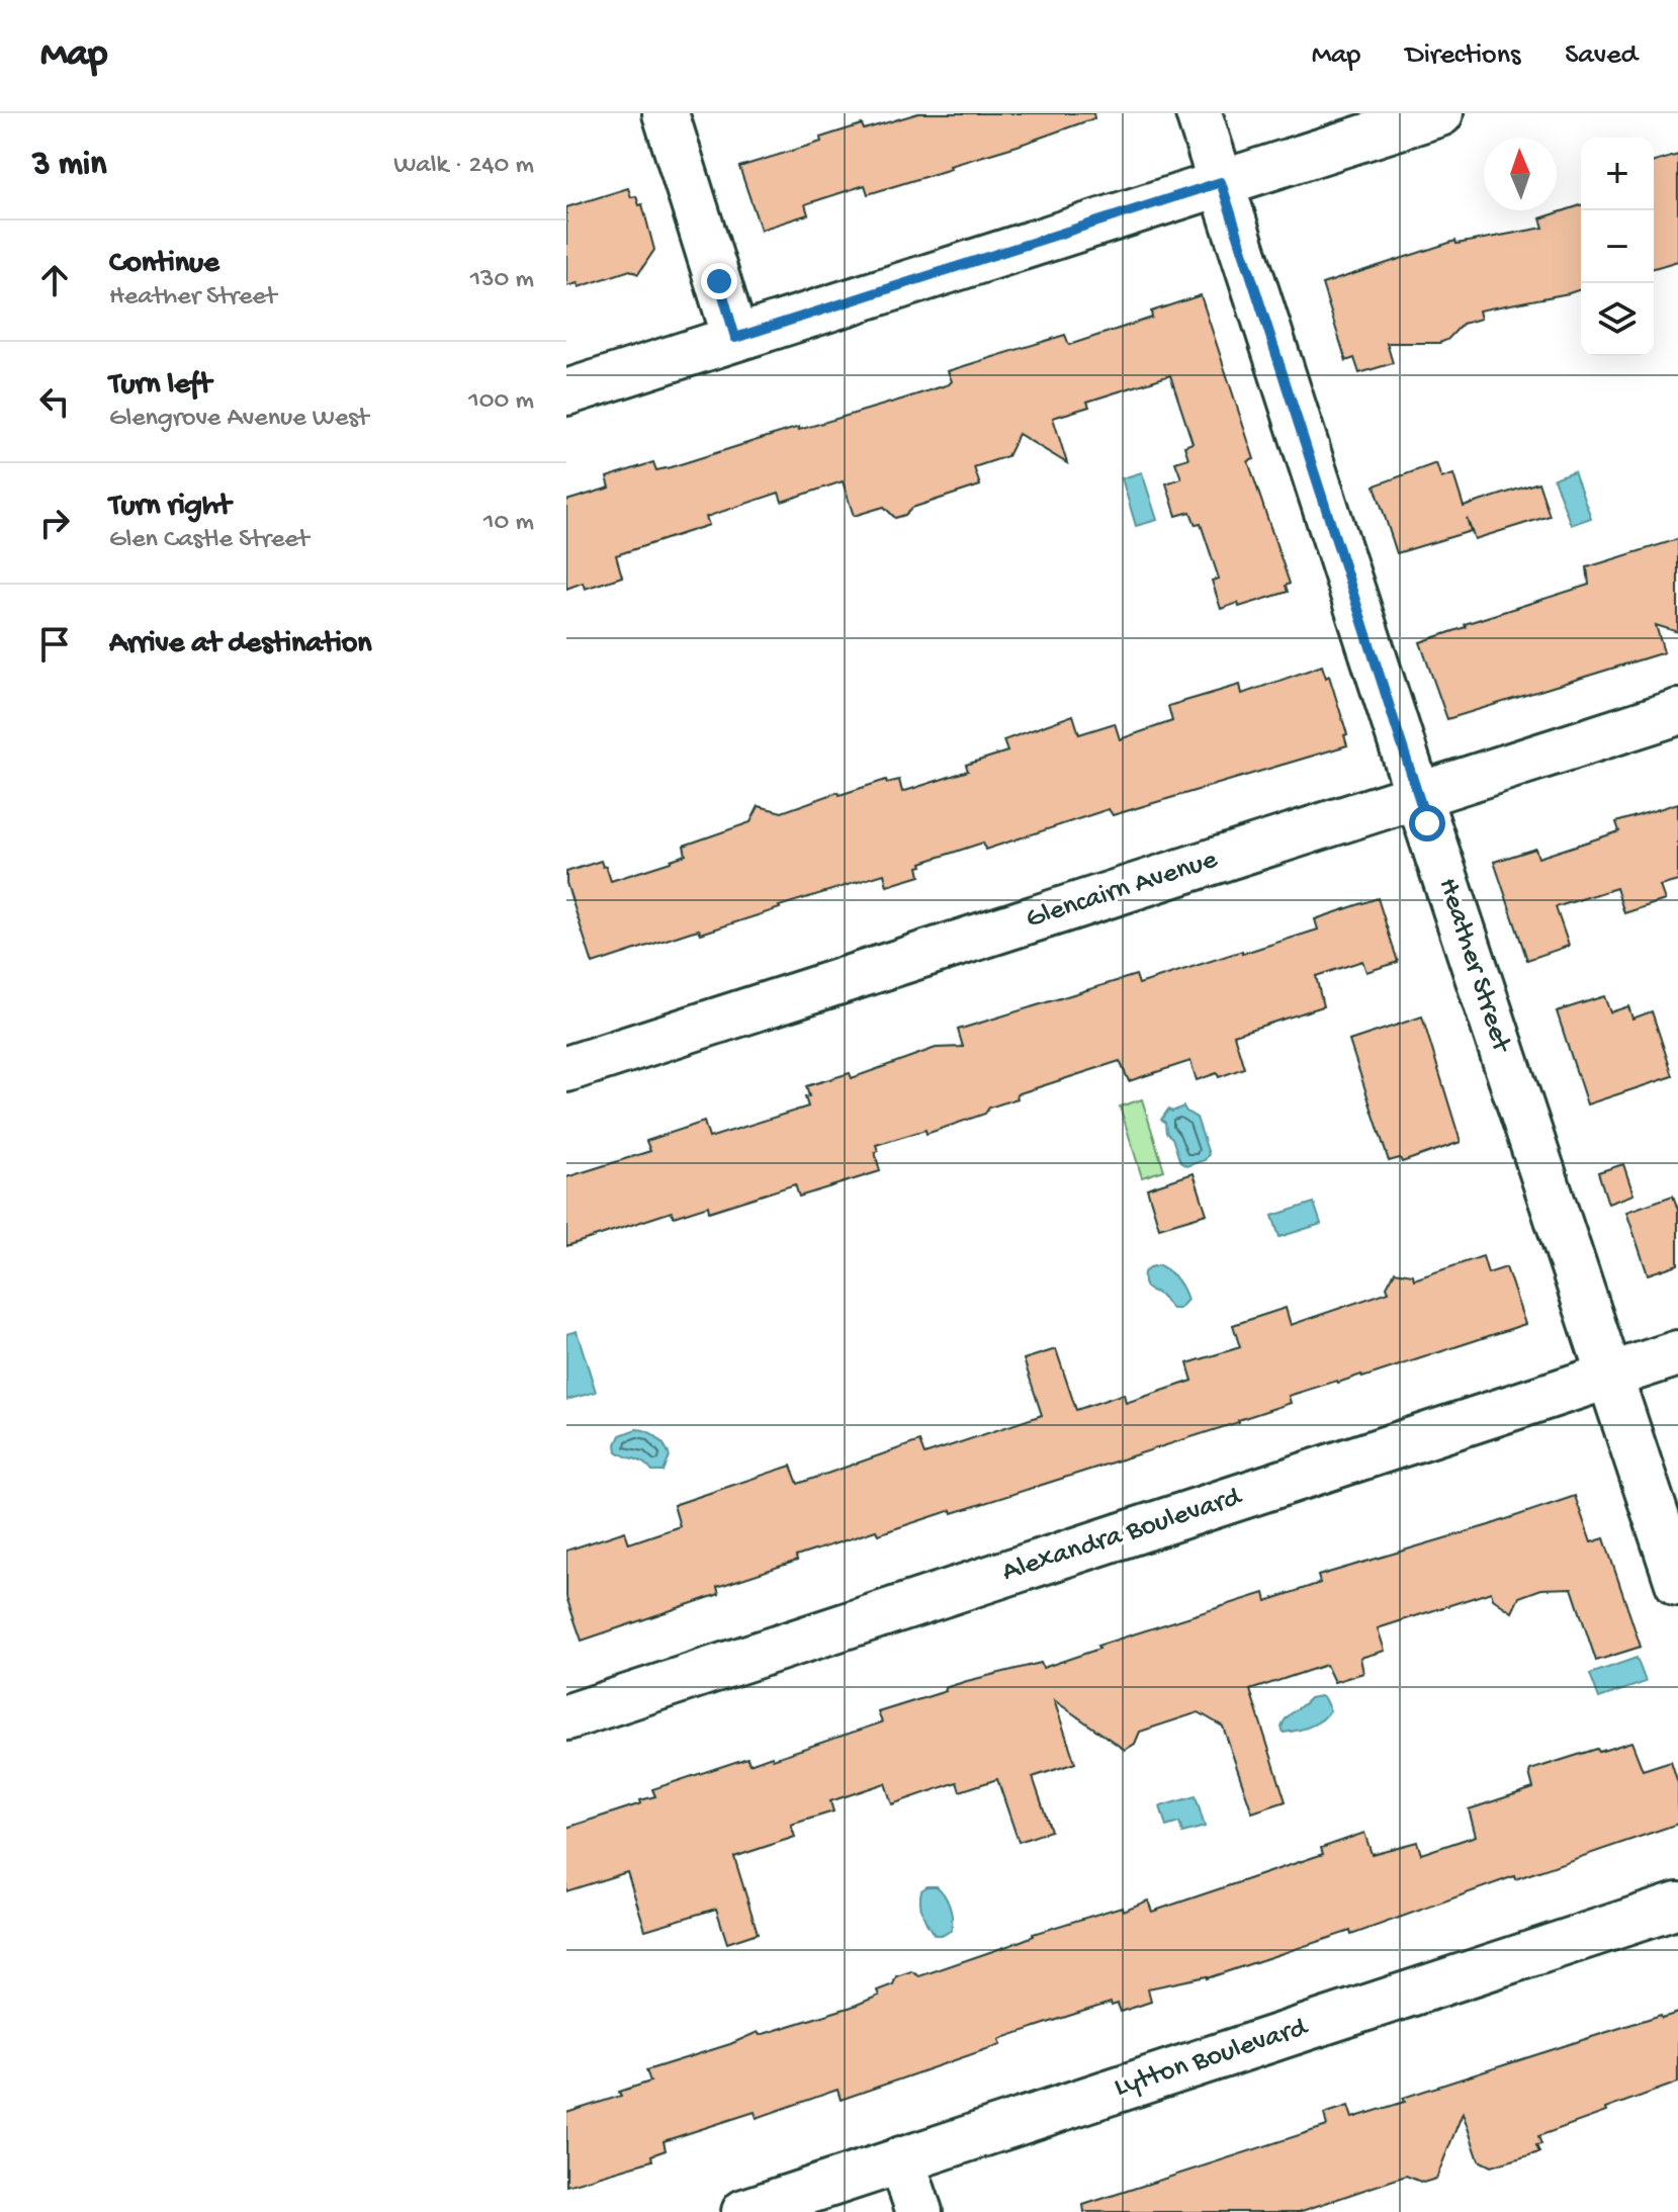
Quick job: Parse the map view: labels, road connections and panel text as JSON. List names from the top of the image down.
{
  "streets": {
    "street": [
      "Glencairn Avenue",
      "Heather Street",
      "Alexandra Boulevard",
      "Lytton Boulevard"
    ]
  },
  "crossings": [
    ["Glencairn Avenue", "Heather Street"],
    ["Heather Street", "Alexandra Boulevard"]
  ],
  "north": "top",
  "page": {
    "header": "Map",
    "nav": ["Map", "Directions", "Saved"],
    "heading": ["3 min", "Walk · 240 m"],
    "map_buttons": ["+", "−"],
    "list": [
      ["Continue", "Heather Street", "130 m"],
      ["Turn left", "Glengrove Avenue West", "100 m"],
      ["Turn right", "Glen Castle Street", "10 m"],
      "Arrive at destination"
    ]
  }
}
